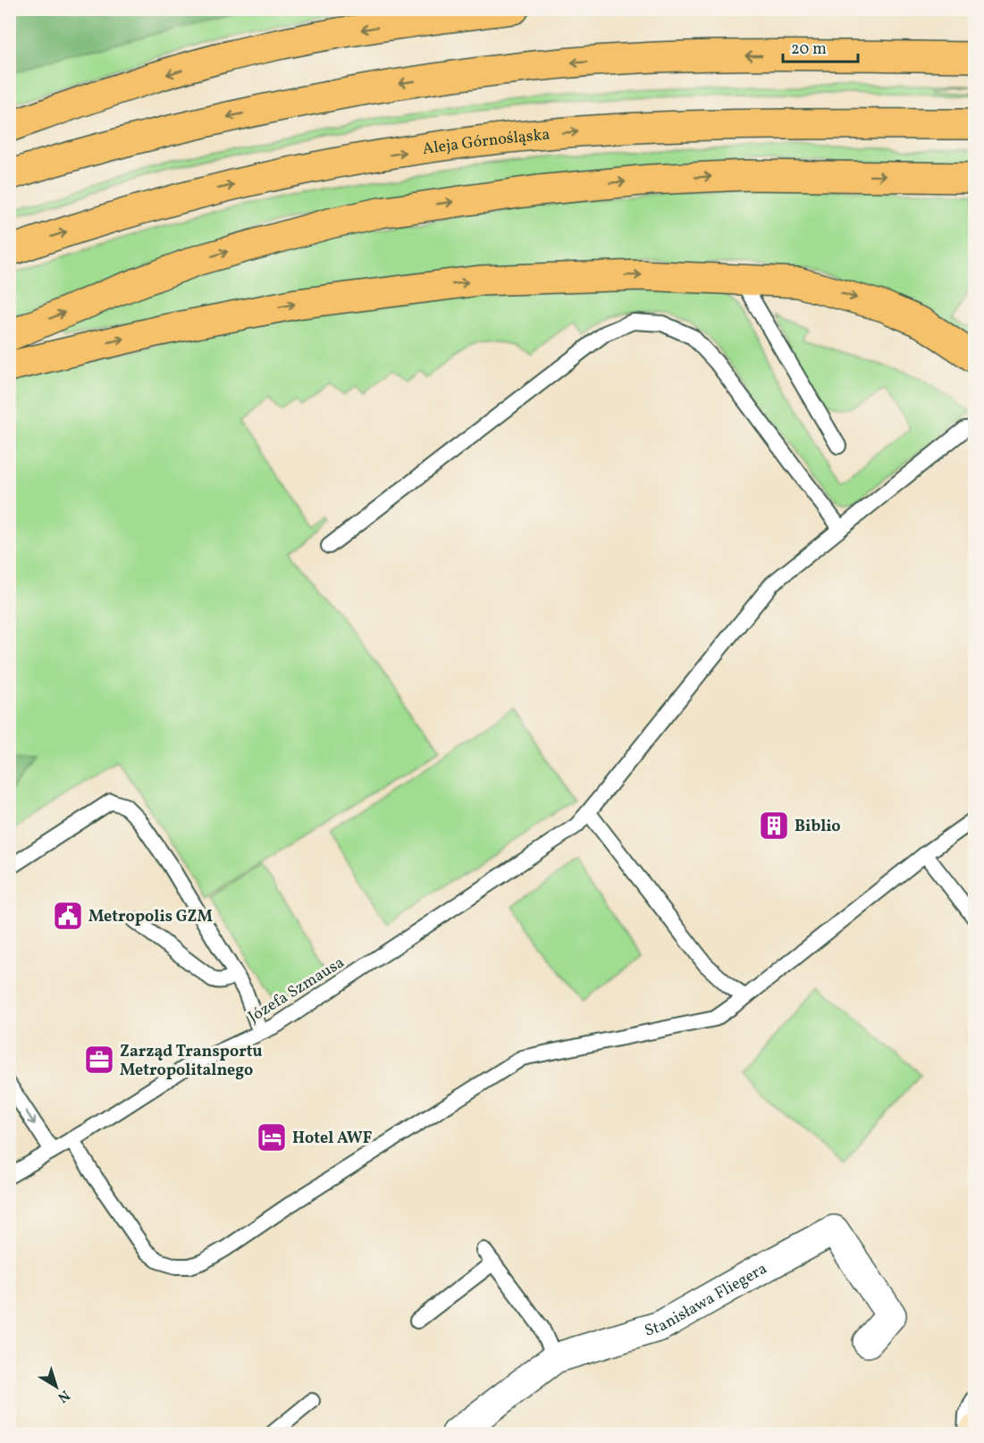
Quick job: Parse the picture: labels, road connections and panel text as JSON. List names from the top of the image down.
{
  "streets": {
    "highway": ["Aleja Górnośląska"],
    "street": ["Stanisława Fliegera"],
    "lane": ["Józefa Szmausa"]
  },
  "places": {
    "building": ["Biblio"],
    "public building": ["Metropolis GZM"],
    "office": ["Zarząd Transportu Metropolitalnego"],
    "hotel": ["Hotel AWF"]
  },
  "scale_bar": "20 m",
  "north": "bottom right"
}
